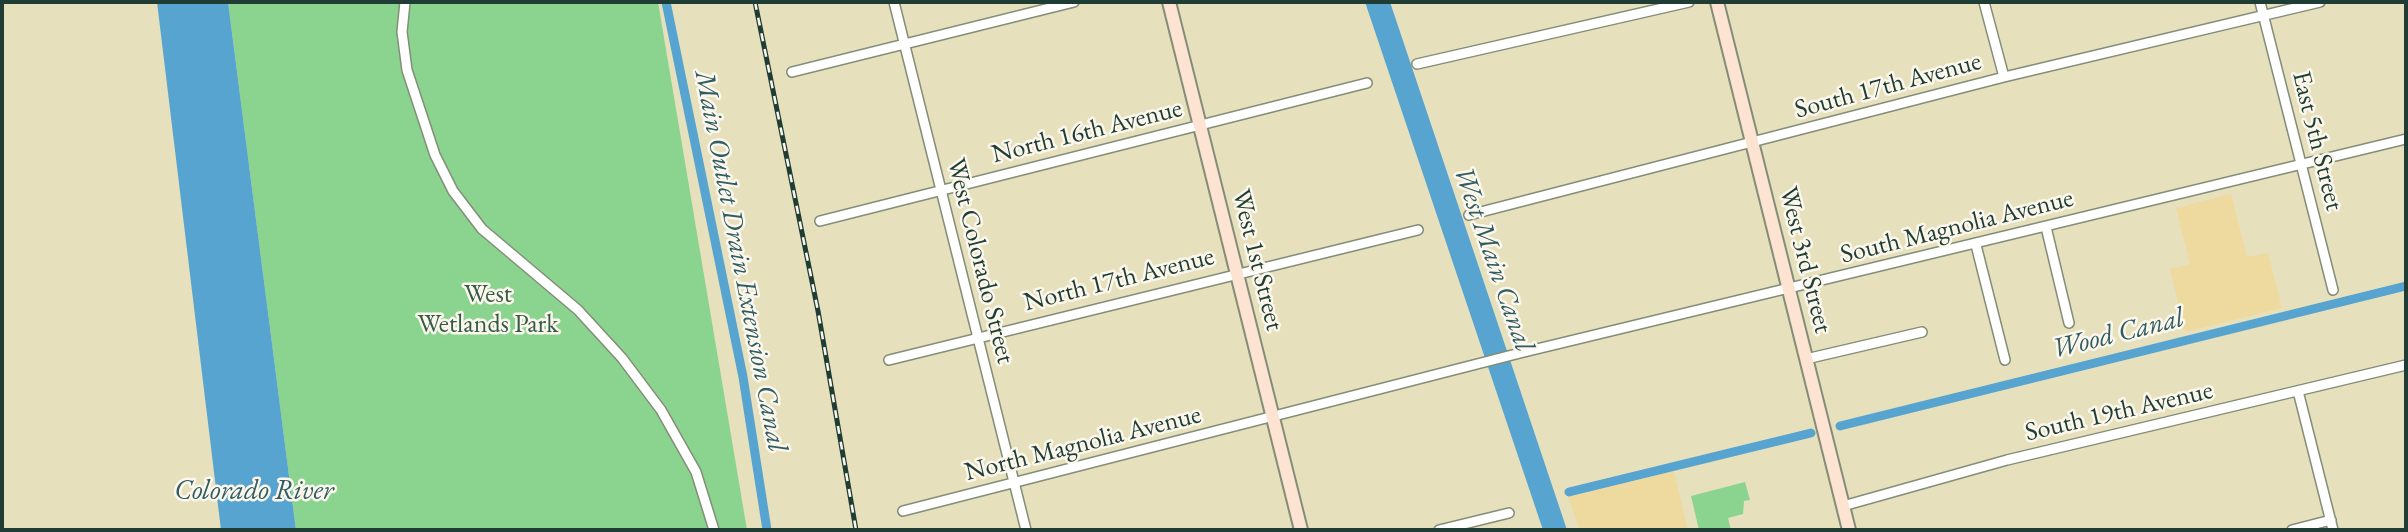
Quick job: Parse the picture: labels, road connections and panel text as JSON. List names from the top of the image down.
{
  "streets": {
    "main road": ["West 1st Street", "West 3rd Street"],
    "street": [
      "South 17th Avenue",
      "North 16th Avenue",
      "East 5th Street",
      "South Magnolia Avenue",
      "West Colorado Street",
      "North 17th Avenue",
      "South 19th Avenue",
      "North Magnolia Avenue"
    ]
  },
  "crossings": [
    ["South 17th Avenue", "East 5th Street"],
    ["South 17th Avenue", "West 3rd Street"],
    ["North 16th Avenue", "West 1st Street"],
    ["North 16th Avenue", "West Colorado Street"],
    ["East 5th Street", "South Magnolia Avenue"],
    ["South Magnolia Avenue", "West 1st Street"],
    ["South Magnolia Avenue", "West 3rd Street"],
    ["South Magnolia Avenue", "North Magnolia Avenue"],
    ["West 1st Street", "North 17th Avenue"],
    ["West 1st Street", "North Magnolia Avenue"],
    ["West 3rd Street", "South 19th Avenue"],
    ["West Colorado Street", "North 17th Avenue"],
    ["West Colorado Street", "North Magnolia Avenue"]
  ],
  "water": [
    "West Main Canal",
    "Main Outlet Drain Extension Canal",
    "Wood Canal",
    "Colorado River"
  ],
  "parks": ["West Wetlands Park"]
}
